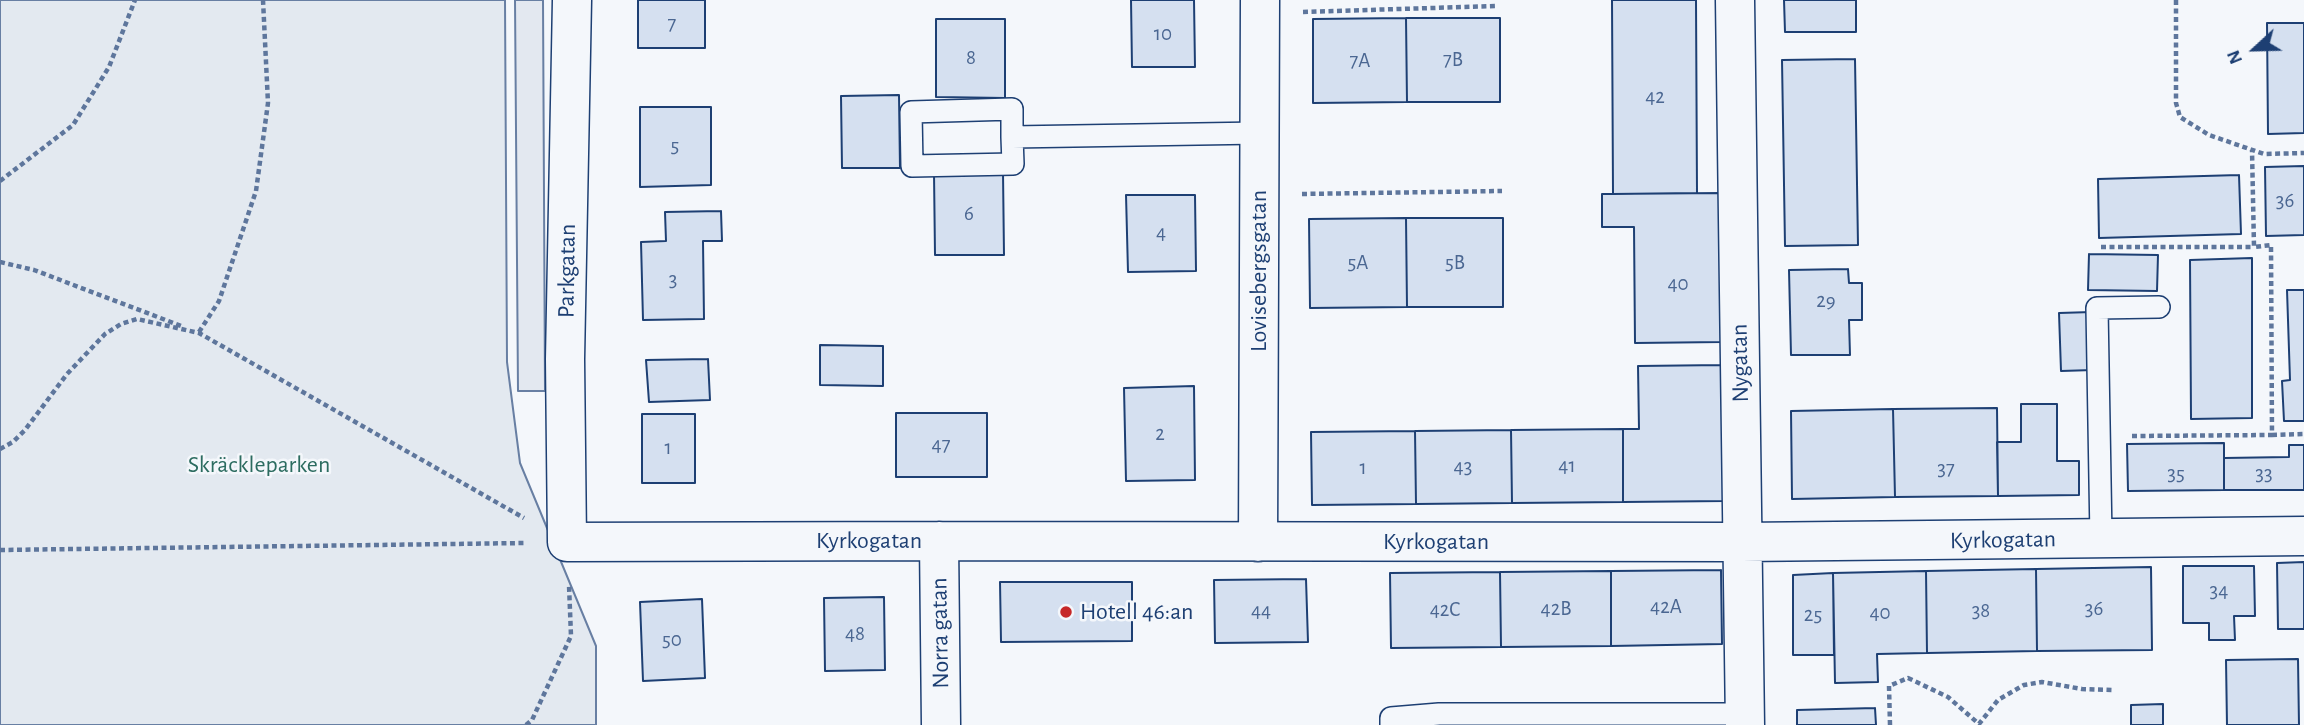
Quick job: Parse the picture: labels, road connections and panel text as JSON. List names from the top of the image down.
{
  "streets": {
    "street": [
      "Parkgatan",
      "Lovisebergsgatan",
      "Nygatan",
      "Kyrkogatan",
      "Norra gatan"
    ]
  },
  "crossings": [
    ["Parkgatan", "Kyrkogatan"],
    ["Lovisebergsgatan", "Kyrkogatan"],
    ["Nygatan", "Kyrkogatan"],
    ["Kyrkogatan", "Norra gatan"]
  ],
  "parks": ["Skräckleparken"],
  "places": ["Hotell 46:an"],
  "house_numbers": [
    "7",
    "10",
    "8",
    "7B",
    "7A",
    "42",
    "5",
    "36",
    "6",
    "4",
    "5A",
    "5B",
    "3",
    "40",
    "29",
    "2",
    "47",
    "1",
    "41",
    "43",
    "1",
    "37",
    "35",
    "33",
    "34",
    "42A",
    "42B",
    "36",
    "42C",
    "44",
    "38",
    "40",
    "25",
    "48",
    "50"
  ],
  "north": "left"
}
